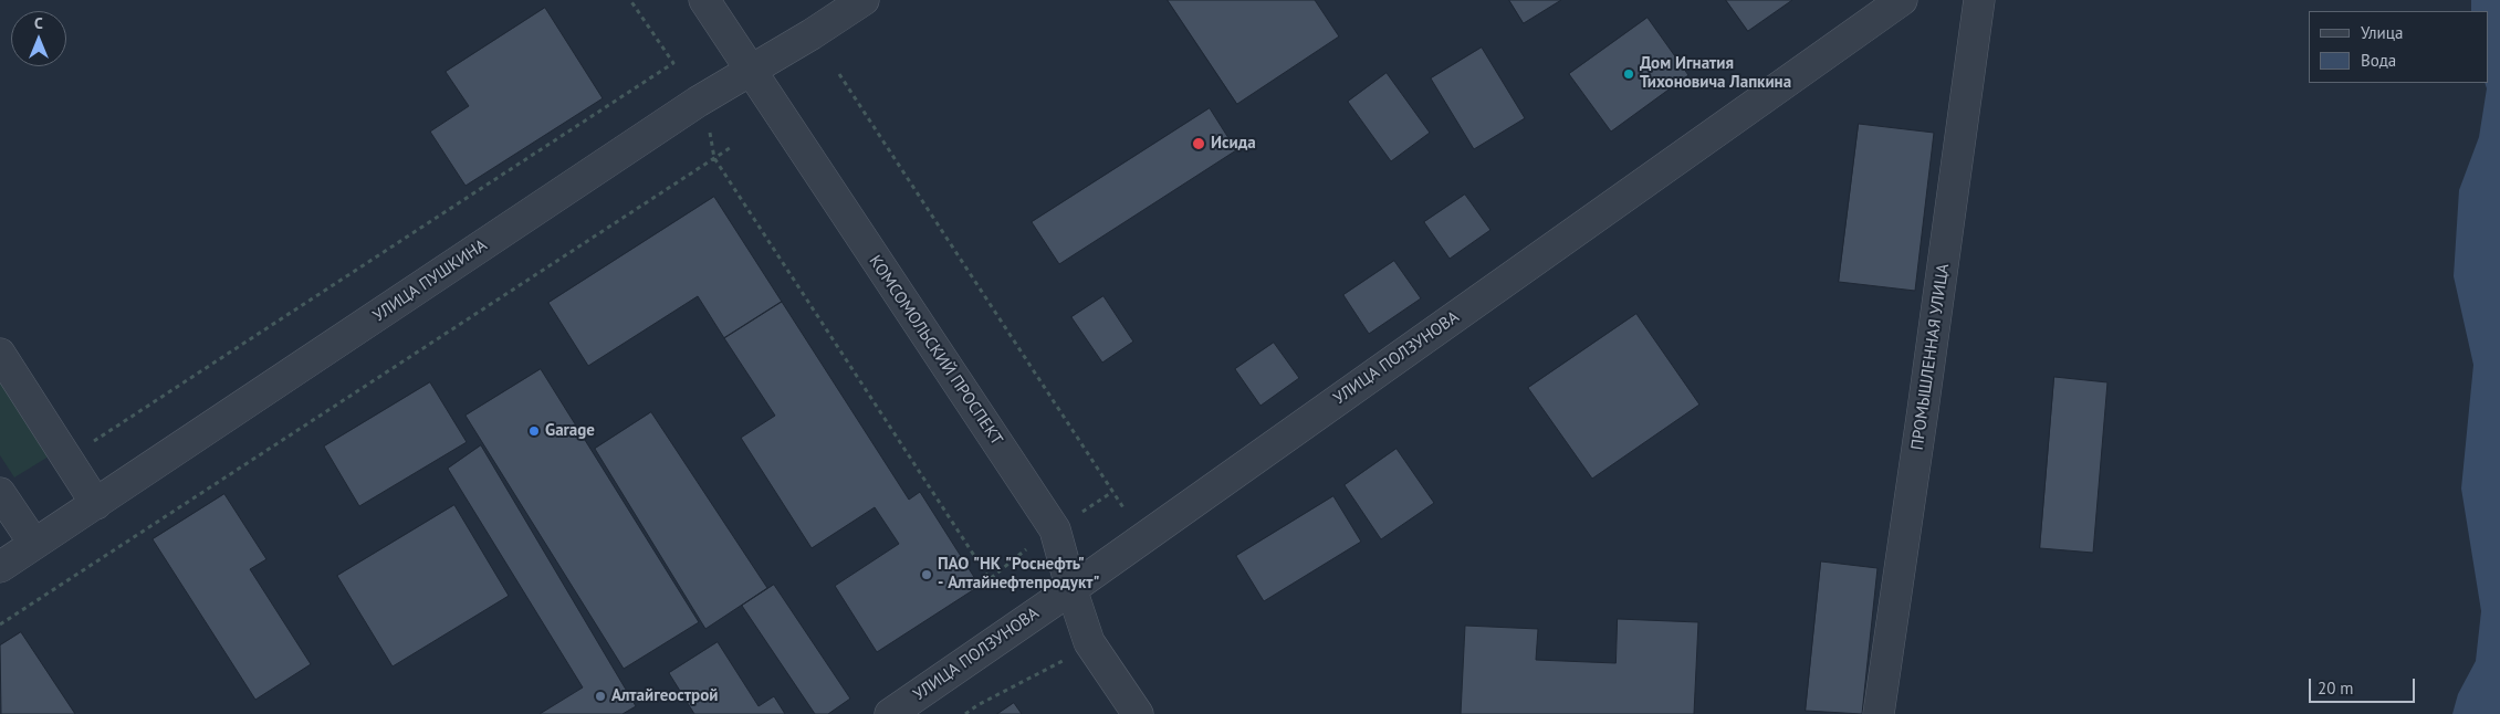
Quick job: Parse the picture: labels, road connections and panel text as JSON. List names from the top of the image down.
{
  "streets": {
    "street": [
      "УЛИЦА ПУШКИНА",
      "КОМСОМОЛЬСКИЙ ПРОСПЕКТ",
      "ПРОМЫШЛЕННАЯ УЛИЦА",
      "УЛИЦА ПОЛЗУНОВА"
    ]
  },
  "crossings": [
    ["УЛИЦА ПУШКИНА", "КОМСОМОЛЬСКИЙ ПРОСПЕКТ"],
    ["КОМСОМОЛЬСКИЙ ПРОСПЕКТ", "УЛИЦА ПОЛЗУНОВА"]
  ],
  "places": [
    "Дом Игнатия Тихоновича Лапкина",
    "Исида",
    "Garage",
    "ПАО \"НК \"Роснефть\" - Алтайнефтепродукт\"",
    "Алтайгеострой"
  ],
  "legend": ["Улица", "Вода"],
  "scale_bar": "20 m",
  "north": "top"
}
